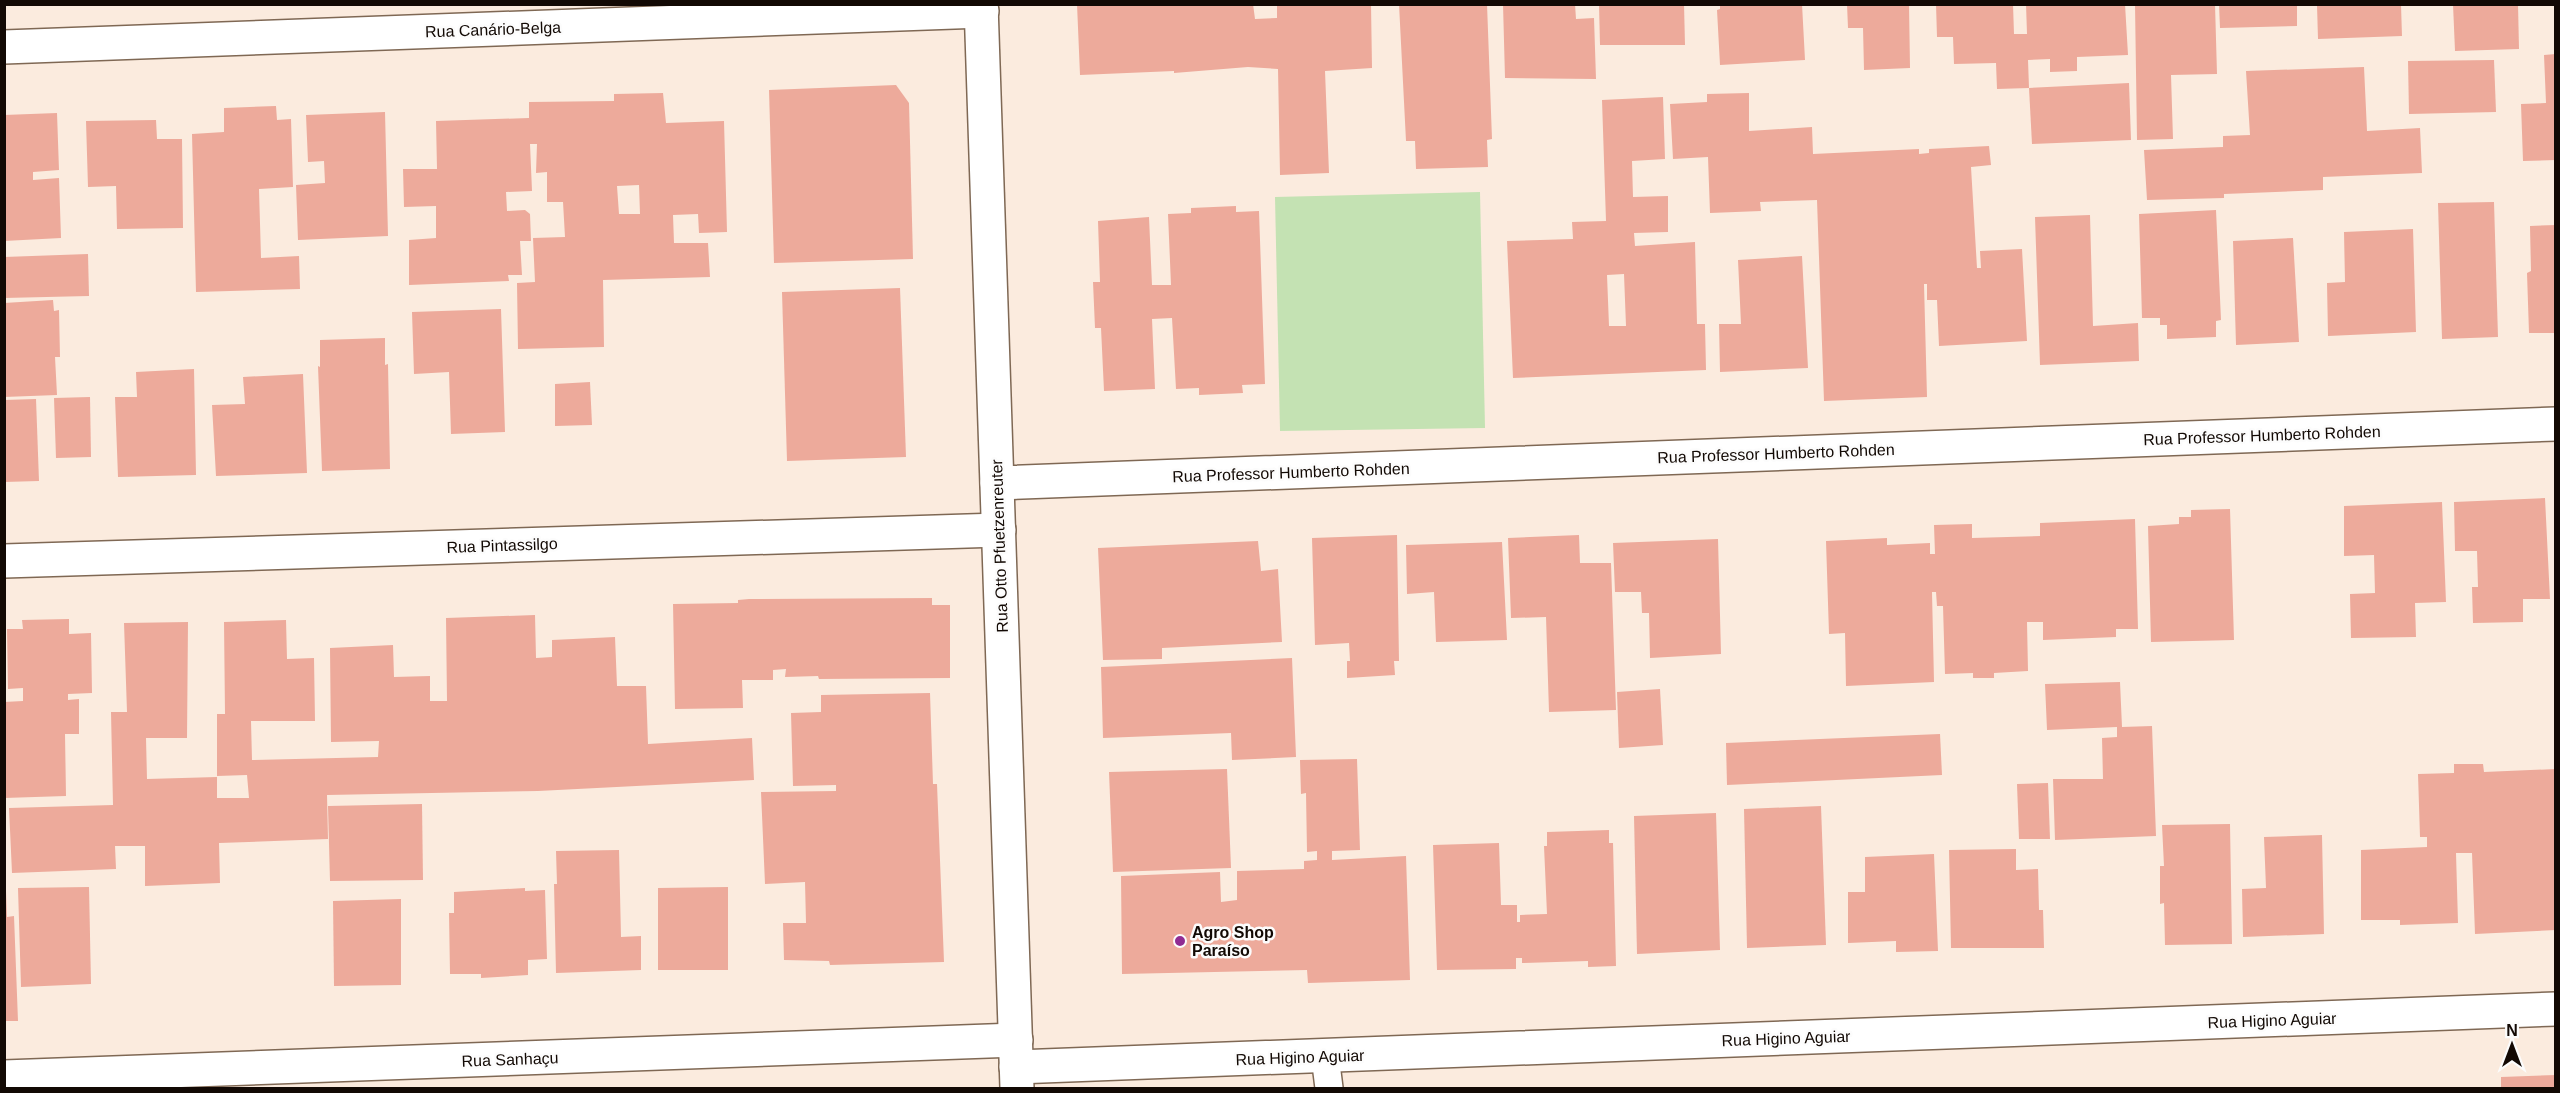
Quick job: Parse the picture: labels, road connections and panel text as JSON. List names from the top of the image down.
{
  "streets": {
    "street": [
      "Rua Canário-Belga",
      "Rua Professor Humberto Rohden",
      "Rua Pintassilgo",
      "Rua Otto Pfuetzenreuter",
      "Rua Higino Aguiar",
      "Rua Sanhaçu"
    ]
  },
  "crossings": [
    ["Rua Canário-Belga", "Rua Otto Pfuetzenreuter"],
    ["Rua Professor Humberto Rohden", "Rua Otto Pfuetzenreuter"],
    ["Rua Pintassilgo", "Rua Otto Pfuetzenreuter"],
    ["Rua Otto Pfuetzenreuter", "Rua Higino Aguiar"],
    ["Rua Otto Pfuetzenreuter", "Rua Sanhaçu"],
    ["Rua Higino Aguiar", "Rua Sanhaçu"]
  ],
  "places": ["Agro Shop Paraíso"],
  "north": "top"
}
